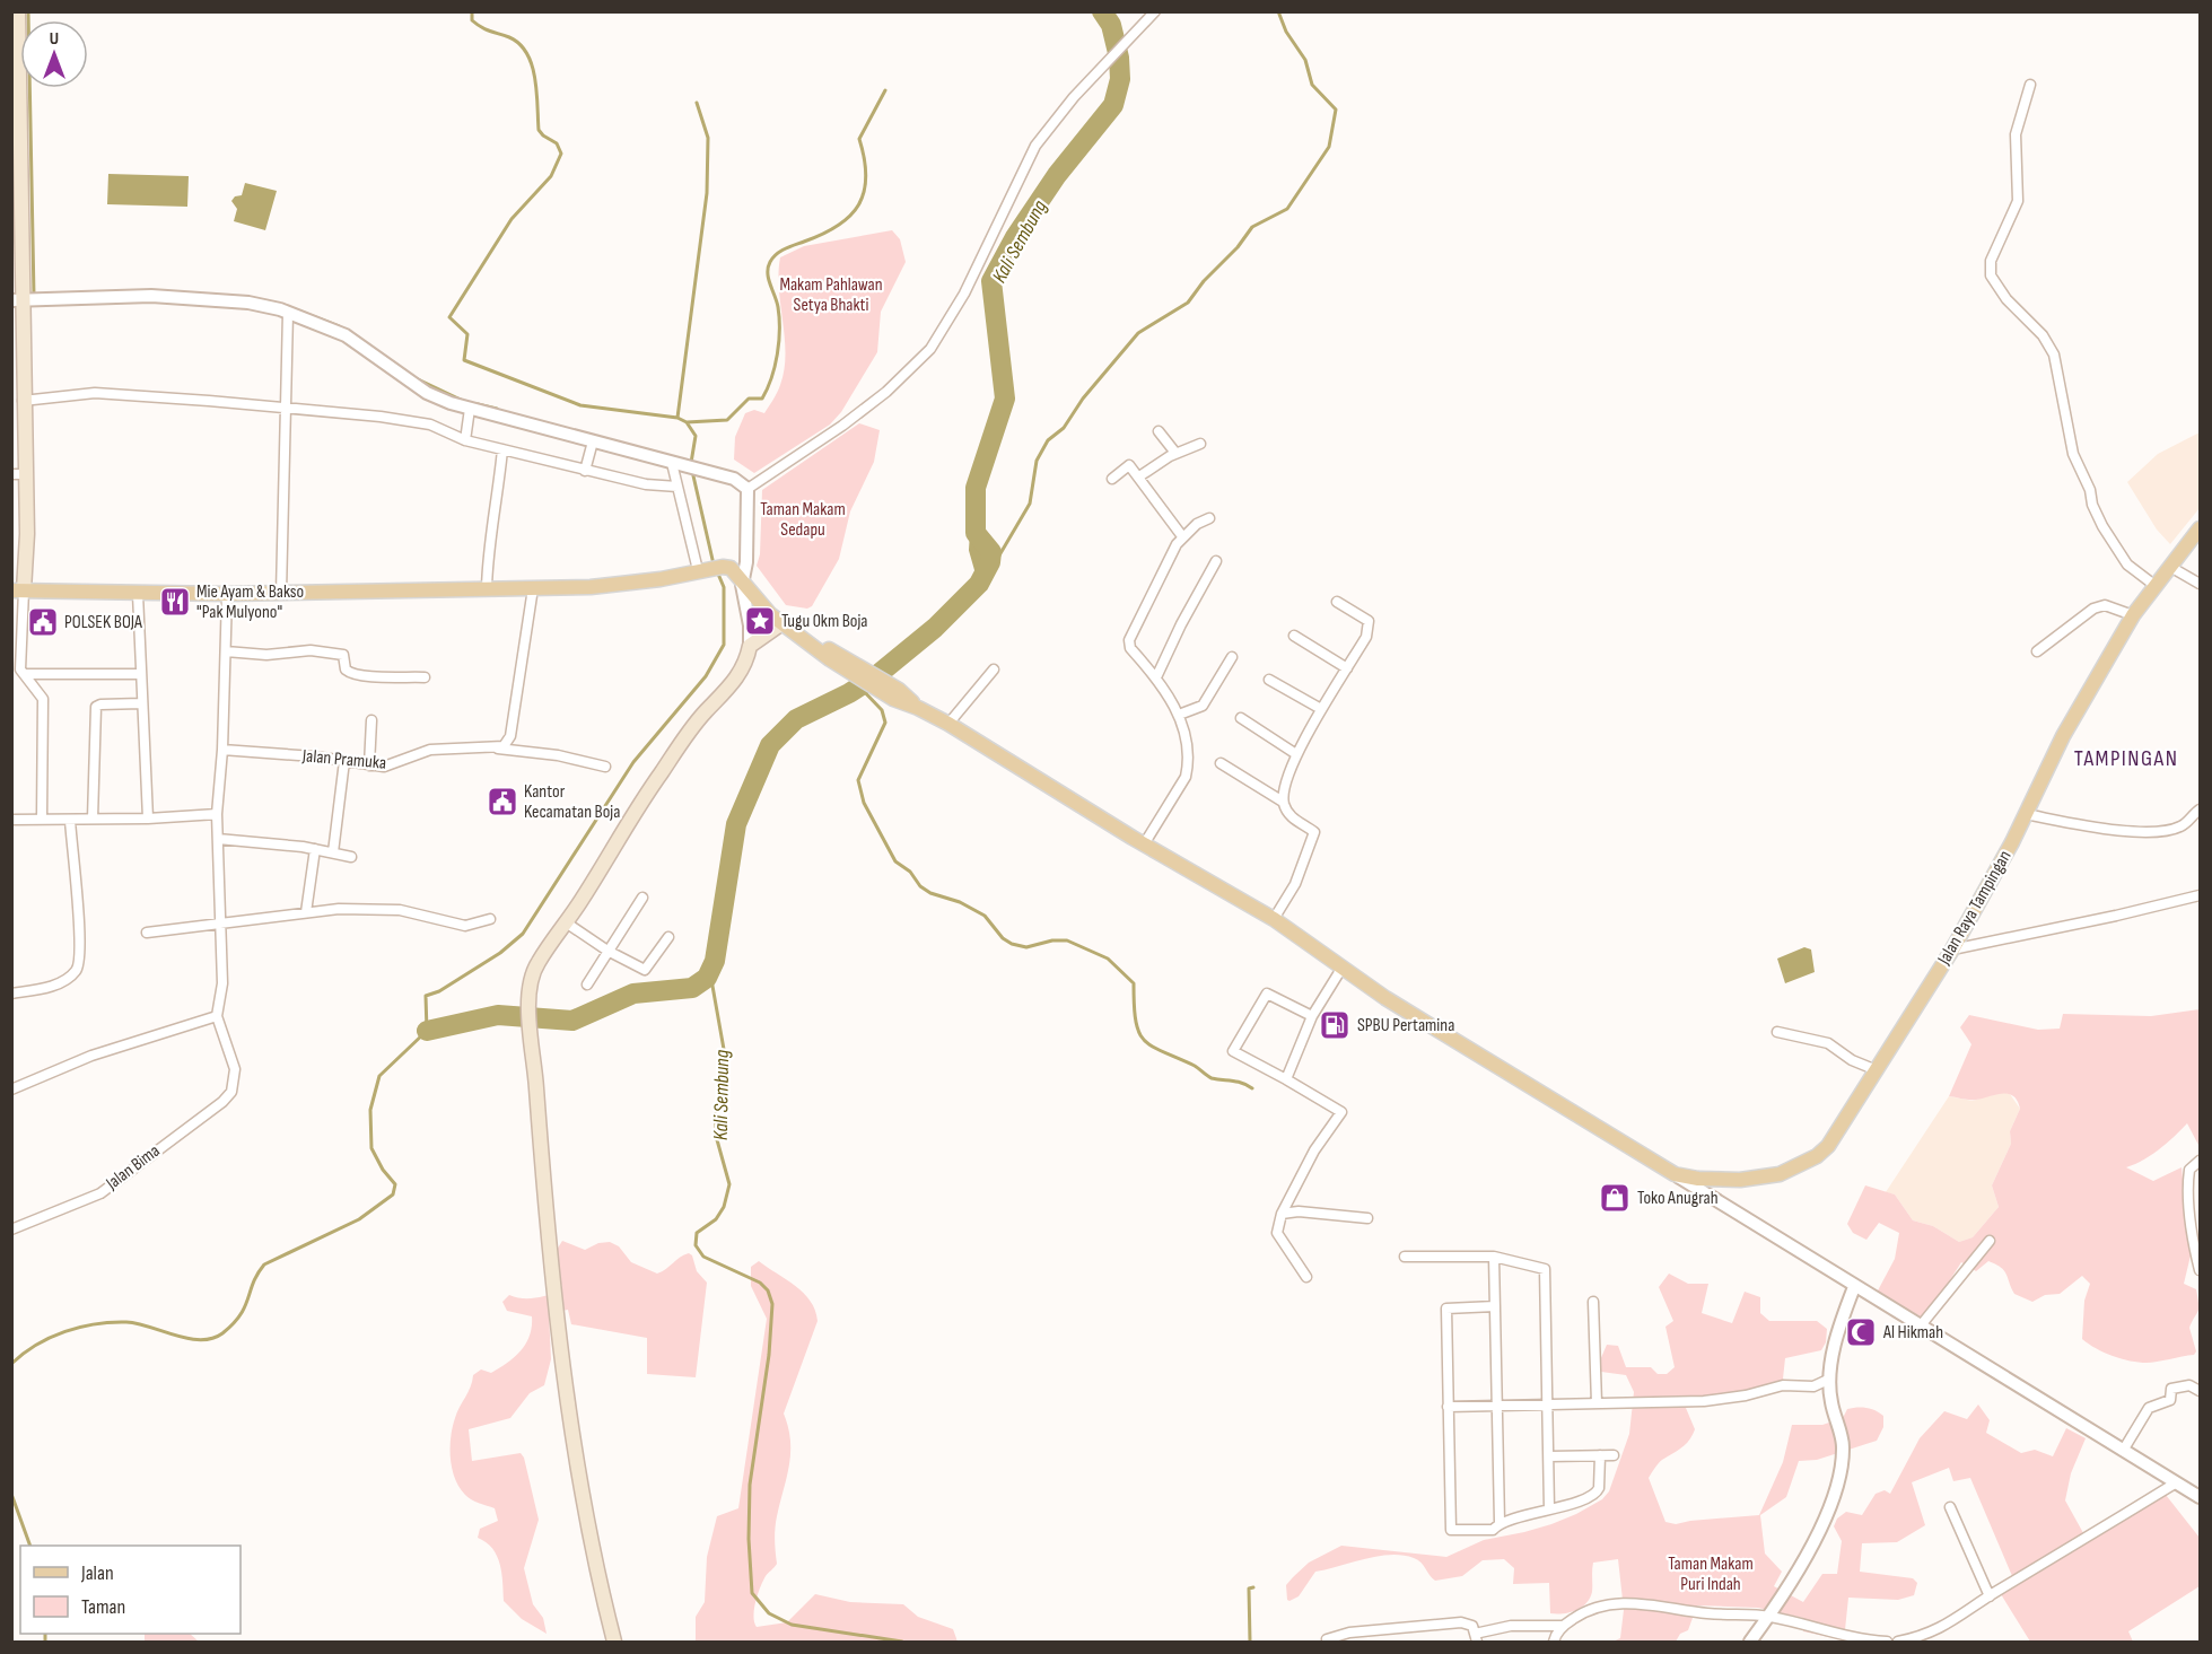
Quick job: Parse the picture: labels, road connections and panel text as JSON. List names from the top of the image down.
{
  "streets": {
    "main road": ["Jalan Raya Tampingan"],
    "street": ["Jalan Pramuka", "Jalan Bima"]
  },
  "districts": ["TAMPINGAN"],
  "water": ["Kali Sembung"],
  "parks": ["Makam Pahlawan Setya Bhakti", "Taman Makam Sedapu", "Taman Makam Puri Indah"],
  "places": {
    "restaurant": ["Mie Ayam & Bakso \"Pak Mulyono\""],
    "place": ["Tugu 0km Boja"],
    "public building": ["POLSEK BOJA", "Kantor Kecamatan Boja"],
    "fuel station": ["SPBU Pertamina"],
    "shop": ["Toko Anugrah"],
    "mosque": ["Al Hikmah"]
  },
  "legend": ["Jalan", "Taman"],
  "north": "top"
}
